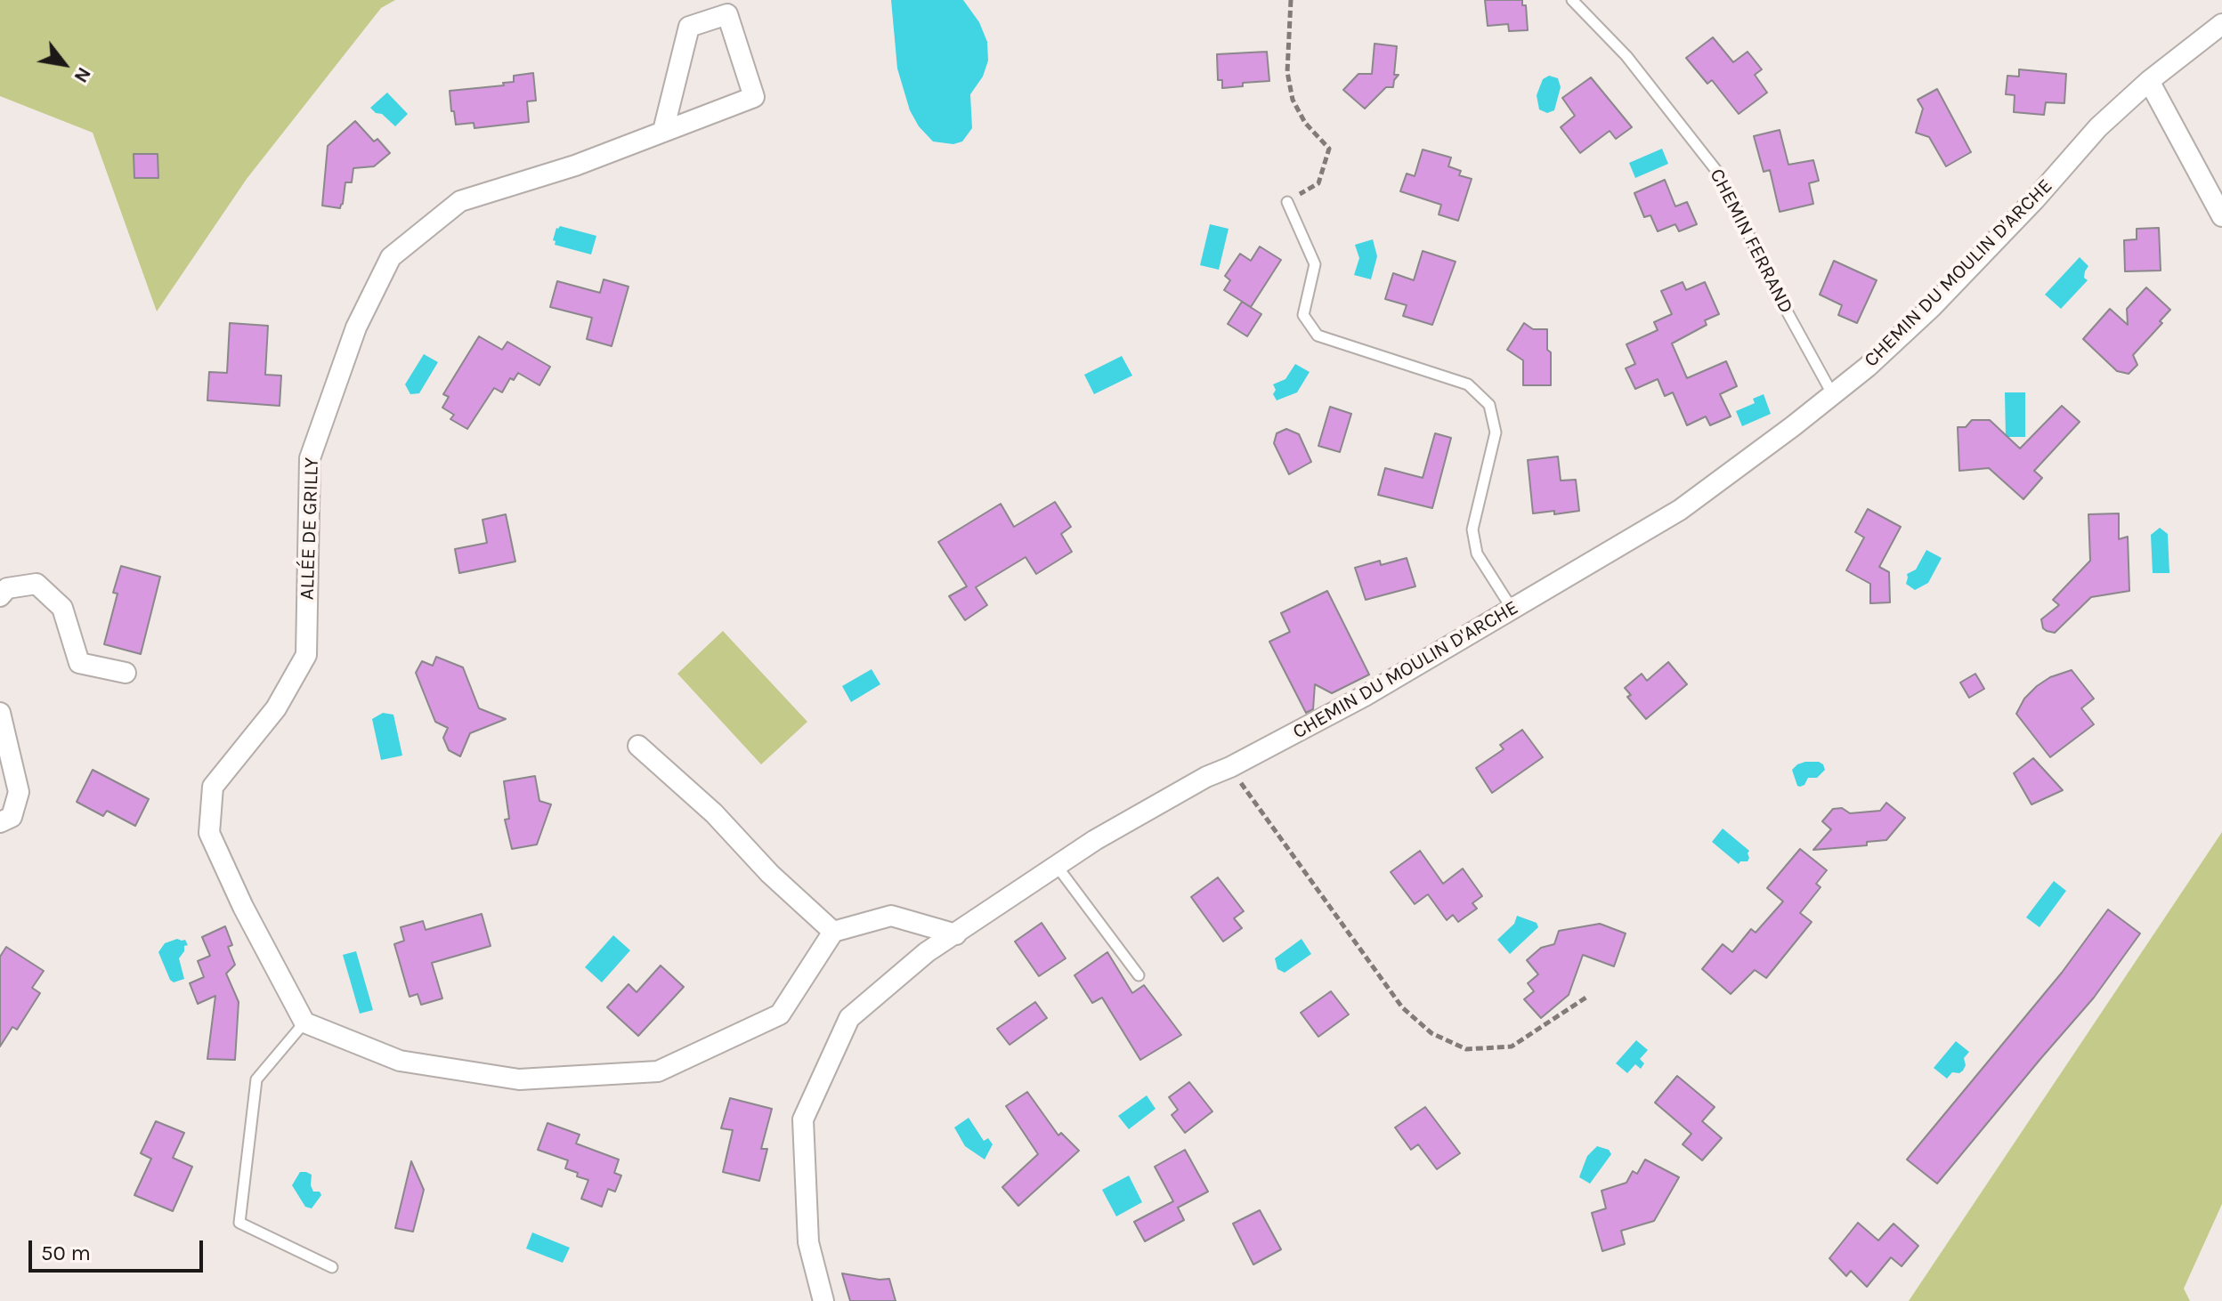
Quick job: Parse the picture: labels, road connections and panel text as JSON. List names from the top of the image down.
{
  "streets": {
    "street": ["CHEMIN DU MOULIN D'ARCHE", "ALLÉE DE GRILLY"],
    "lane": ["CHEMIN FERRAND"]
  },
  "crossings": [
    ["CHEMIN FERRAND", "CHEMIN DU MOULIN D'ARCHE"]
  ],
  "scale_bar": "50 m",
  "north": "bottom right"
}
